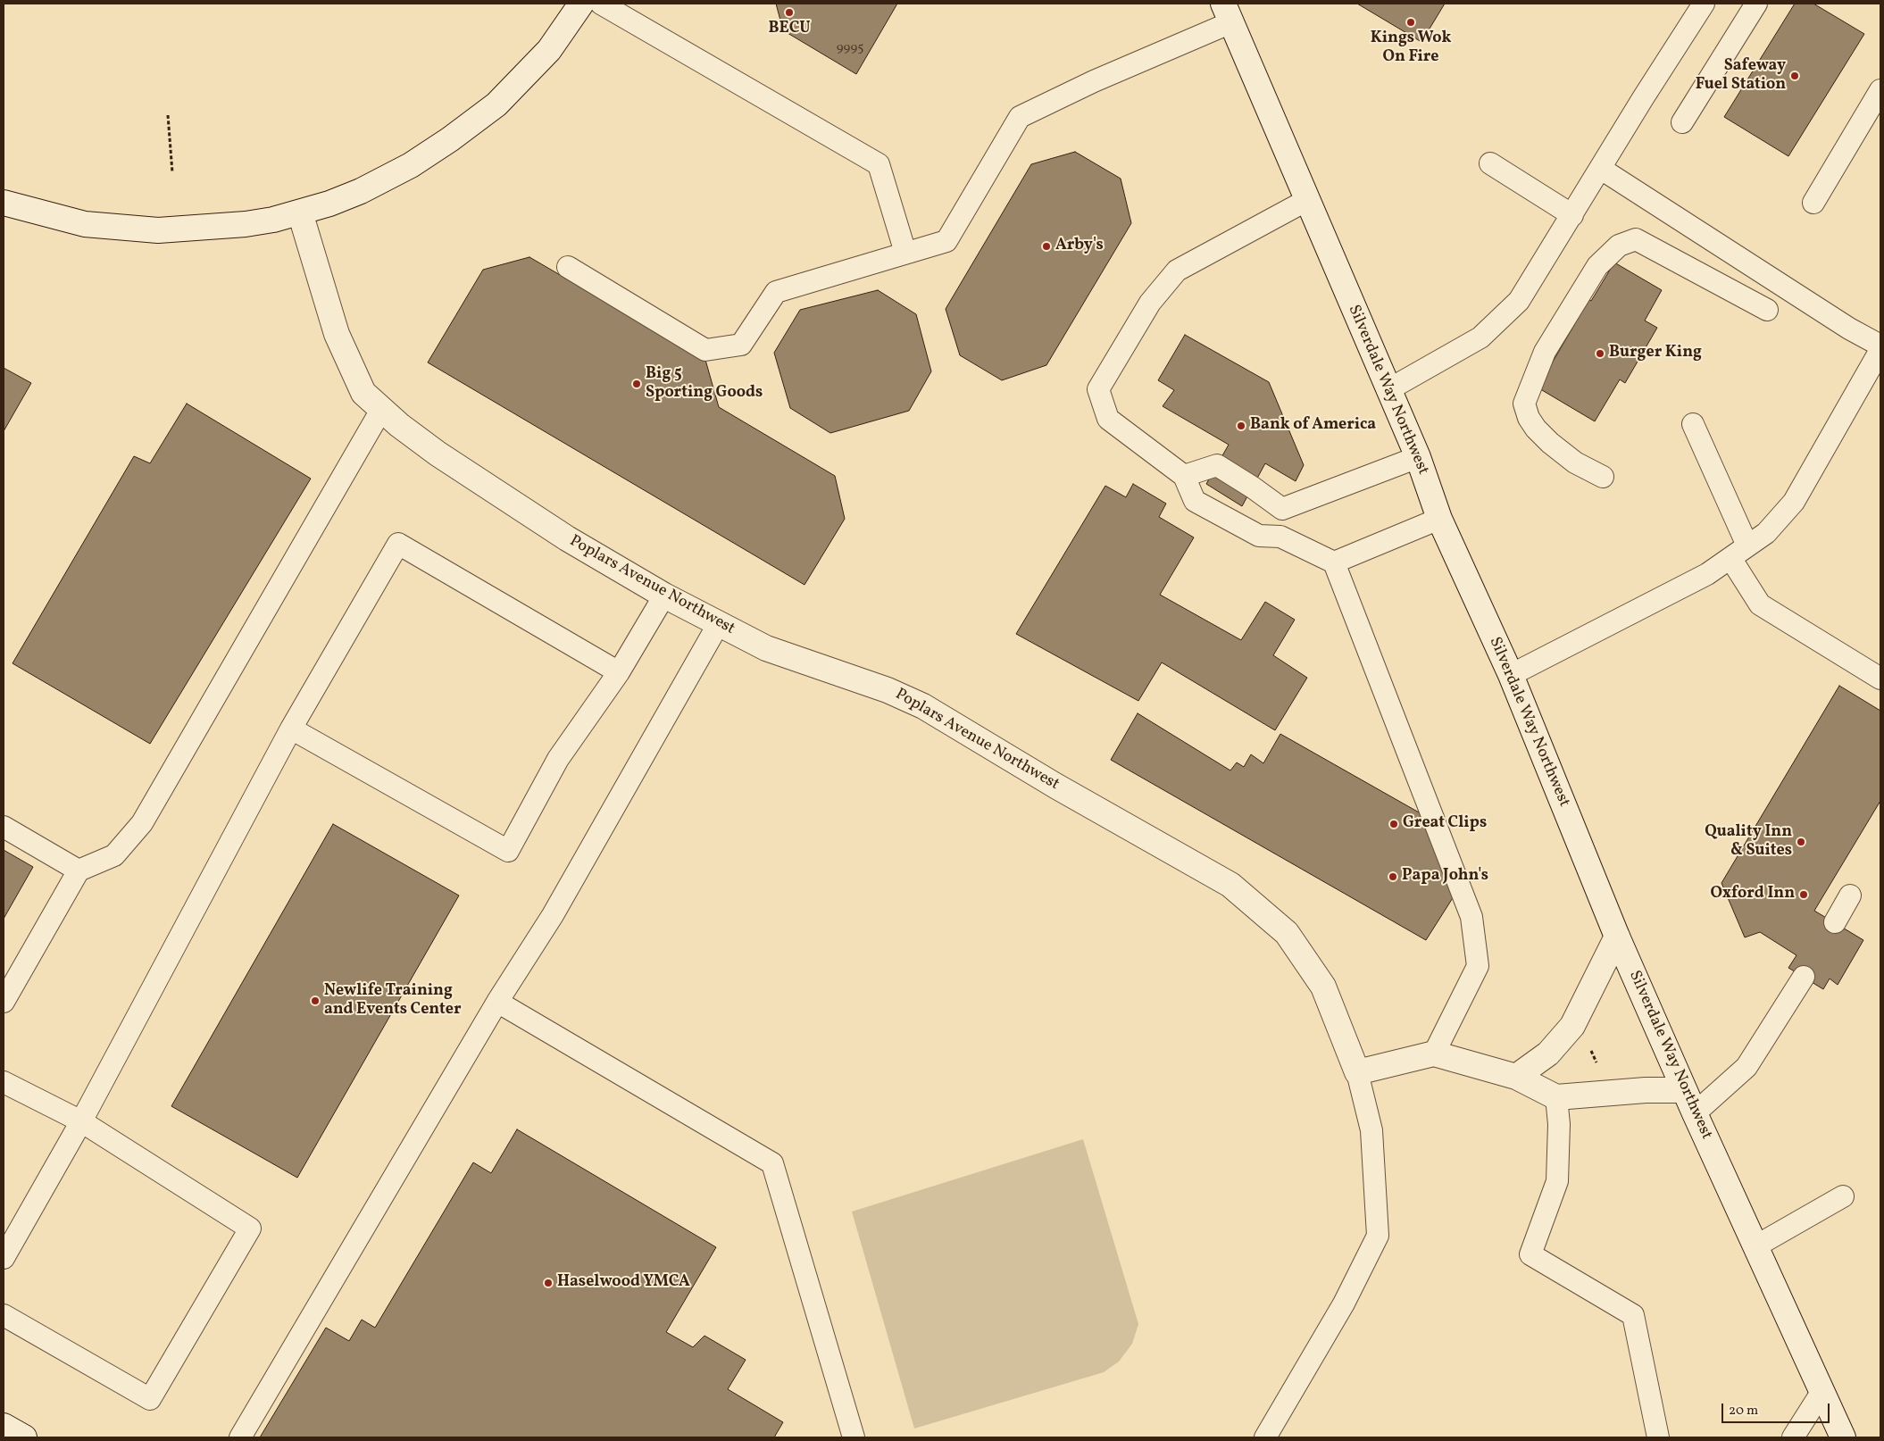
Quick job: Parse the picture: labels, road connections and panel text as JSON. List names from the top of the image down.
{
  "streets": {
    "main road": ["Silverdale Way Northwest", "Poplars Avenue Northwest"]
  },
  "places": [
    "BECU",
    "Kings Wok On Fire",
    "Safeway Fuel Station",
    "Arby's",
    "Burger King",
    "Big 5 Sporting Goods",
    "Bank of America",
    "Great Clips",
    "Quality Inn & Suites",
    "Papa John's",
    "Oxford Inn",
    "Newlife Training and Events Center",
    "Haselwood YMCA"
  ],
  "house_numbers": ["9995"],
  "scale_bar": "20 m"
}
